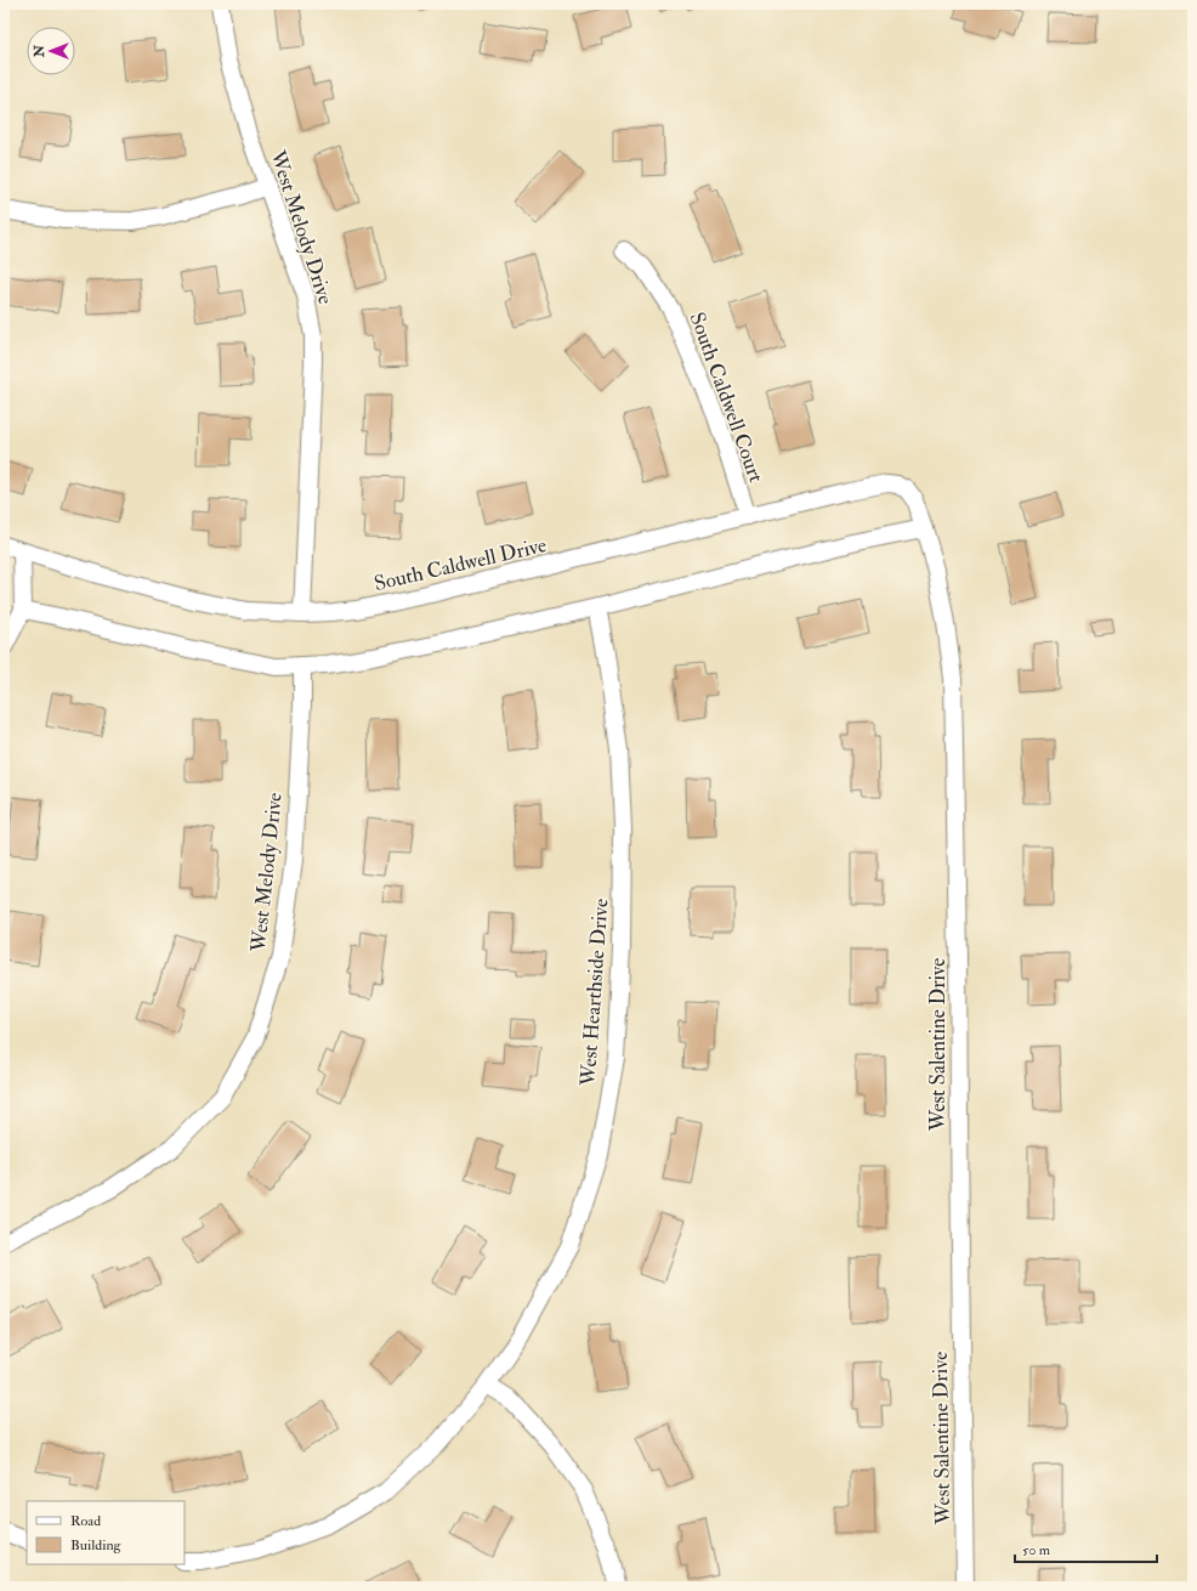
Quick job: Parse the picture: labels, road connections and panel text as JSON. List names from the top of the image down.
{
  "streets": {
    "street": [
      "West Melody Drive",
      "South Caldwell Court",
      "South Caldwell Drive",
      "West Hearthside Drive",
      "West Salentine Drive"
    ]
  },
  "crossings": [
    ["West Melody Drive", "South Caldwell Drive"],
    ["South Caldwell Court", "South Caldwell Drive"],
    ["South Caldwell Drive", "West Salentine Drive"]
  ],
  "legend": ["Road", "Building"],
  "scale_bar": "50 m",
  "north": "left"
}
